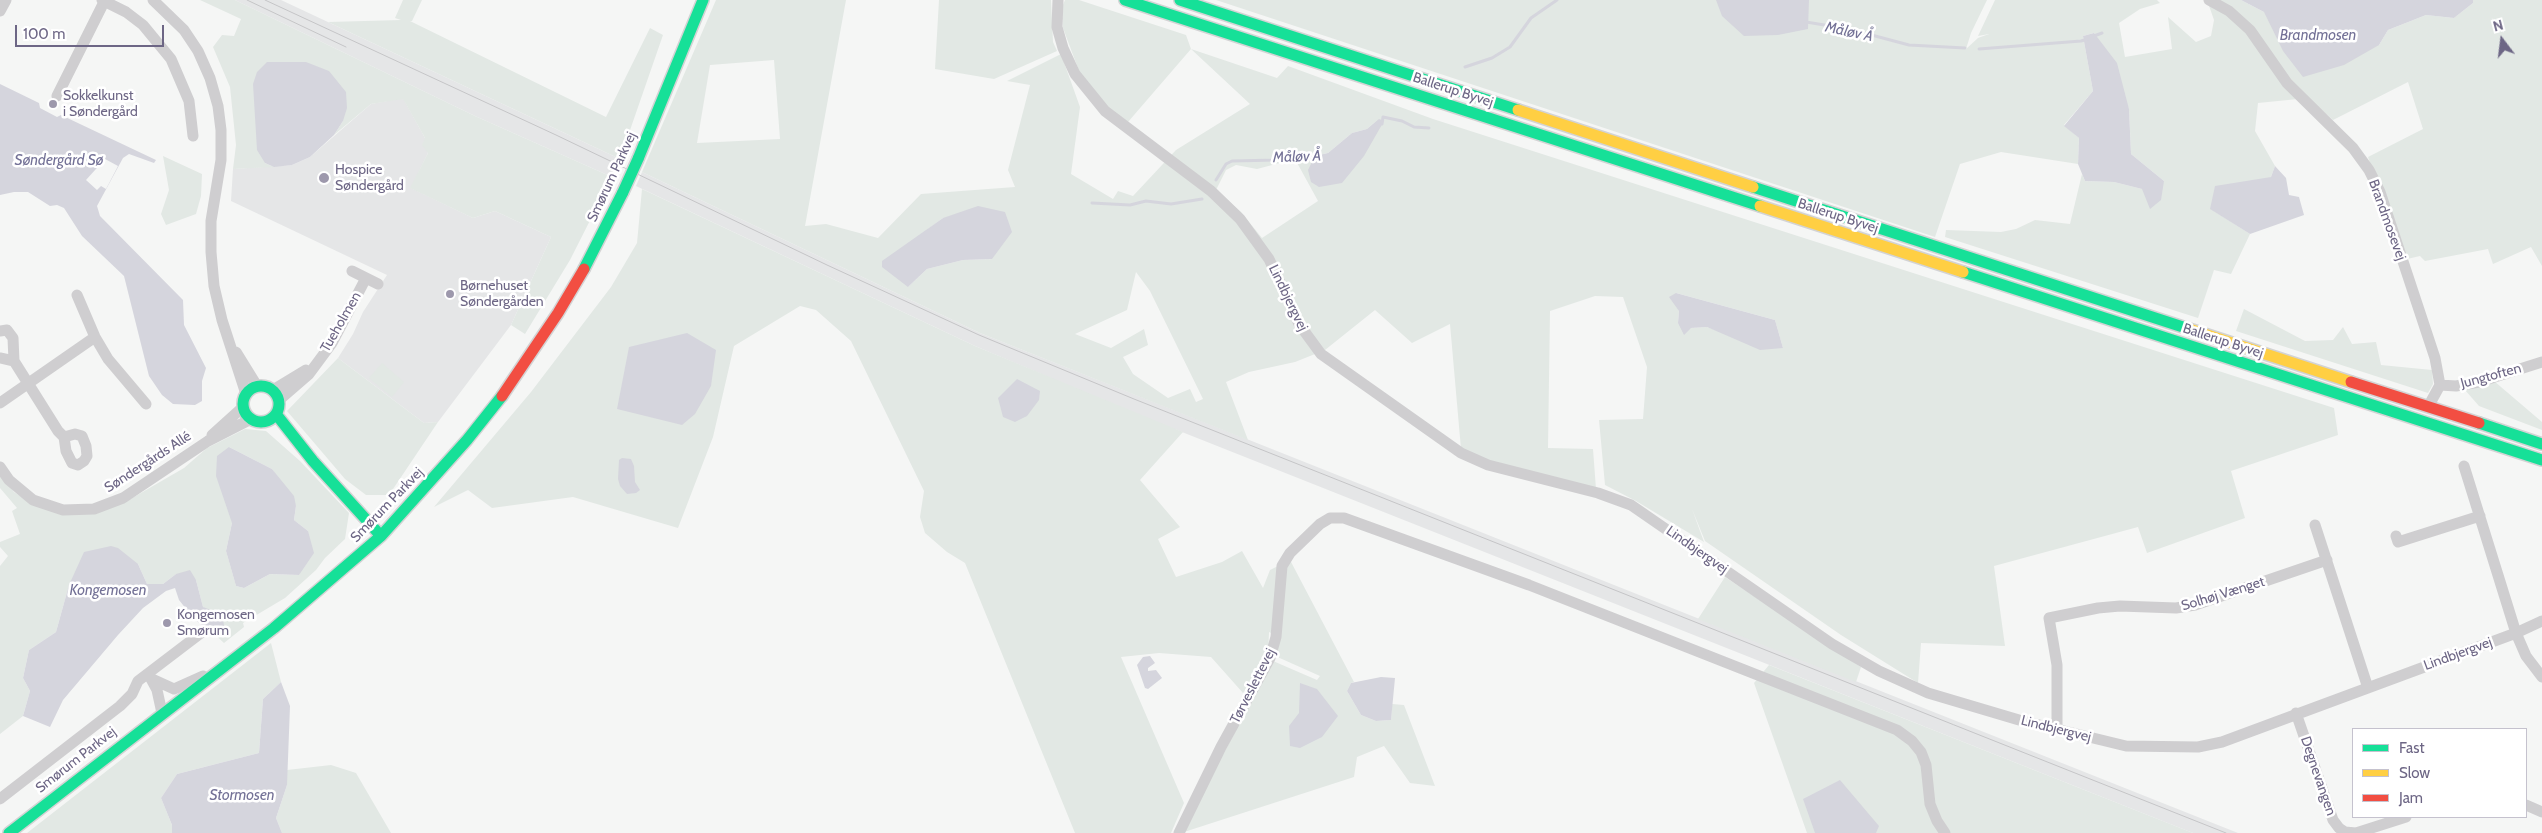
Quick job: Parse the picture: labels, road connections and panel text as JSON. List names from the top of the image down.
{
  "streets": {
    "main road": ["Ballerup Byvej", "Smørum Parkvej"],
    "street": [
      "Brandmosevej",
      "Lindbjergvej",
      "Tueholmen",
      "Jungtoften",
      "Søndergårds Allé",
      "Solhøj Vænget",
      "Tørveslettevej",
      "Degnevangen"
    ]
  },
  "crossings": [
    ["Brandmosevej", "Jungtoften"],
    ["Lindbjergvej", "Solhøj Vænget"],
    ["Lindbjergvej", "Degnevangen"],
    ["Tueholmen", "Søndergårds Allé"]
  ],
  "water": [
    "Måløv Å",
    "Brandmosen",
    "Søndergård Sø",
    "Kongemosen",
    "Stormosen"
  ],
  "places": [
    "Sokkelkunst i Søndergård",
    "Hospice Søndergård",
    "Børnehuset Søndergården",
    "Kongemosen Smørum"
  ],
  "legend": ["Fast", "Slow", "Jam"],
  "scale_bar": "100 m",
  "north": "top"
}
